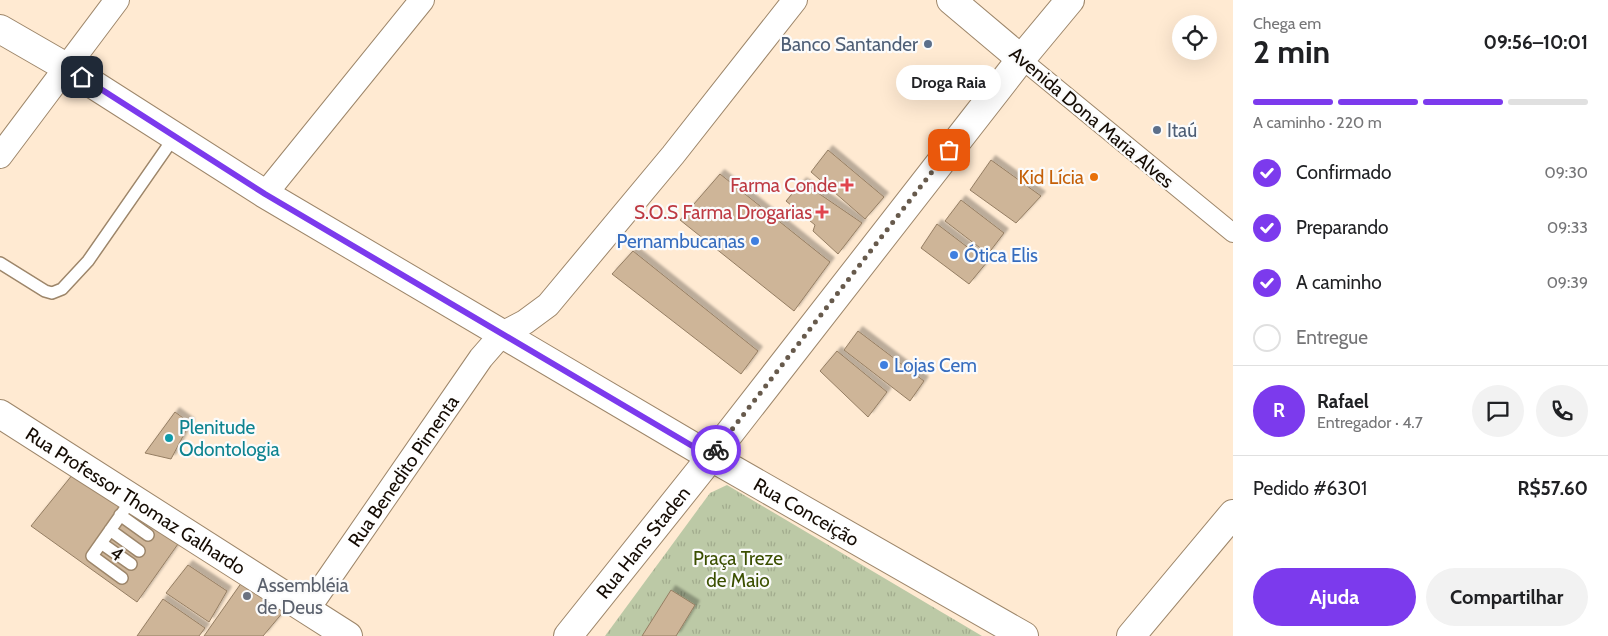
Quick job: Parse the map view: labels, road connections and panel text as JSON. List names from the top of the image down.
{
  "streets": {
    "main road": [
      "Avenida Dona Maria Alves",
      "Rua Professor Thomaz Galhardo",
      "Rua Conceição",
      "Rua Hans Staden"
    ],
    "street": ["Rua Benedito Pimenta"],
    "lane": ["4"]
  },
  "crossings": [
    ["Avenida Dona Maria Alves", "Rua Hans Staden"],
    ["Rua Benedito Pimenta", "Rua Professor Thomaz Galhardo"],
    ["Rua Benedito Pimenta", "Rua Conceição"],
    ["Rua Conceição", "Rua Hans Staden"]
  ],
  "parks": ["Praça Treze de Maio"],
  "places": {
    "other": [
      "Banco Santander",
      "Itaú",
      "Droga Raia",
      "Kid Lícia",
      "Pernambucanas",
      "Ótica Elis",
      "Lojas Cem",
      "Plenitude Odontologia",
      "Assembléia de Deus"
    ],
    "health": ["Farma Conde", "S.O.S Farma Drogarias"]
  },
  "page": {
    "heading": ["2 min", "Chega em", "09:56–10:01"],
    "panel": [
      "Rafael",
      "Entregador · 4.7",
      "Pedido #6301",
      "R$57.60"
    ],
    "bubble": "Droga Raia",
    "bar": "A caminho · 220 m",
    "list": [
      ["Confirmado", "09:30"],
      ["Preparando", "09:33"],
      ["A caminho", "09:39"],
      "Entregue"
    ],
    "round": "R",
    "buttons": ["Ajuda", "Compartilhar"]
  }
}
